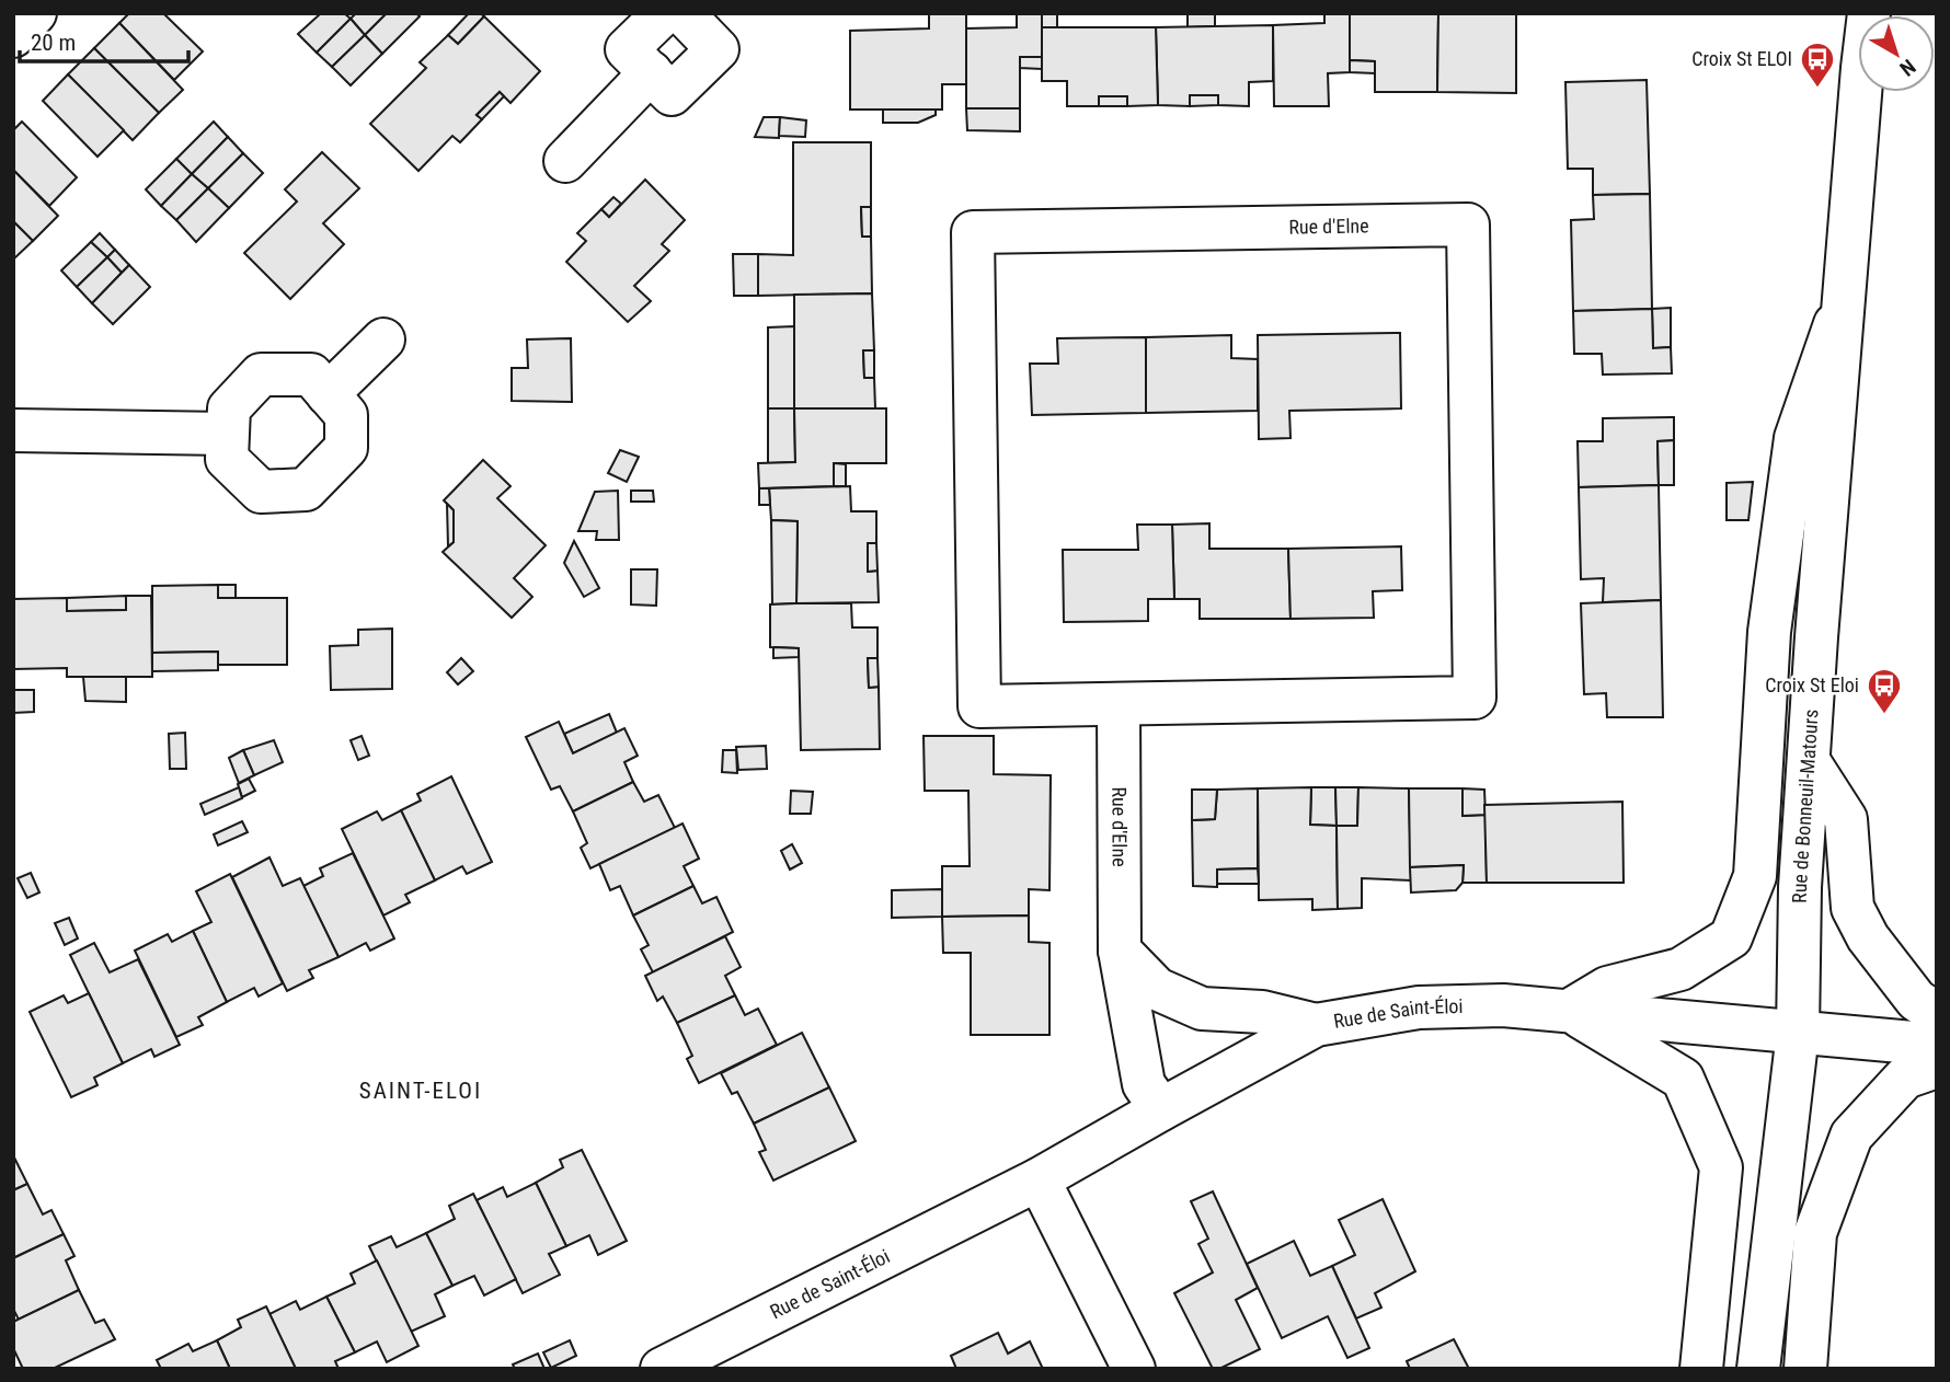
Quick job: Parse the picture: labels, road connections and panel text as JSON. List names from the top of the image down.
{
  "streets": {
    "street": ["Rue d'Elne", "Rue de Bonneuil-Matours", "Rue de Saint-Éloi"]
  },
  "crossings": [
    ["Rue d'Elne", "Rue de Saint-Éloi"],
    ["Rue de Bonneuil-Matours", "Rue de Saint-Éloi"]
  ],
  "districts": ["SAINT-ELOI"],
  "places": {
    "bus stop": ["Croix St ELOI", "Croix St Eloi"]
  },
  "scale_bar": "20 m",
  "north": "bottom right"
}
